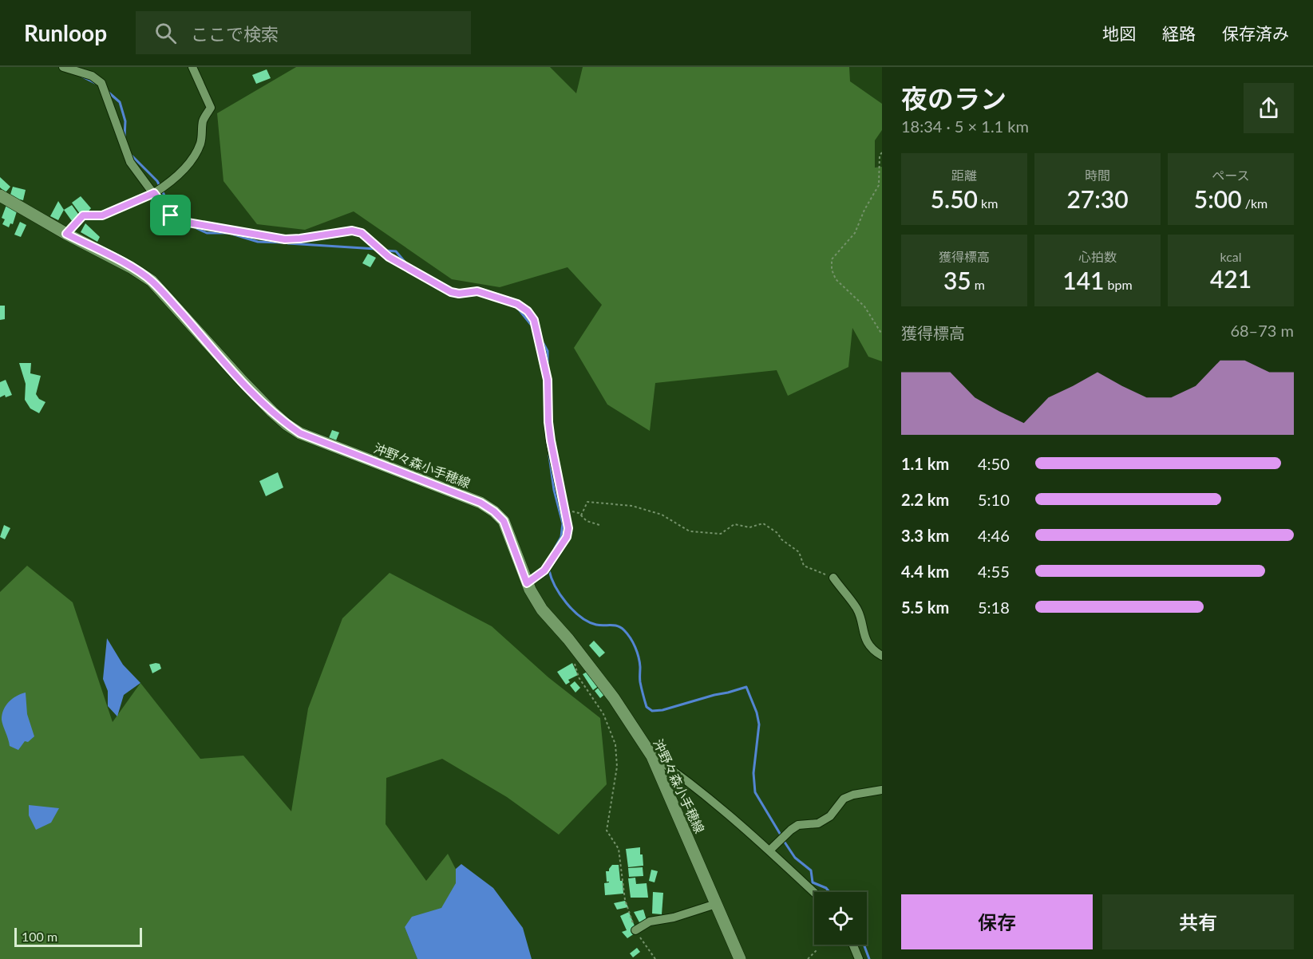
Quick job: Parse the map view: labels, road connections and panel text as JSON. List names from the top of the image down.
{
  "streets": {
    "main road": ["沖野々森小手穂線"]
  },
  "scale_bar": "100 m",
  "page": {
    "header": "Runloop",
    "search": "ここで検索",
    "nav": ["地図", "経路", "保存済み"],
    "heading": ["夜のラン", "18:34 · 5 × 1.1 km"],
    "stats": [
      ["距離", "5.50 km"],
      ["時間", "27:30"],
      ["ペース", "5:00 /km"],
      ["獲得標高", "35 m"],
      ["心拍数", "141 bpm"],
      ["kcal", "421"]
    ],
    "chart": ["獲得標高", "68–73 m"],
    "list": [
      {
        "name": "1.1 km",
        "note": "4:50"
      },
      {
        "name": "2.2 km",
        "note": "5:10"
      },
      {
        "name": "3.3 km",
        "note": "4:46"
      },
      {
        "name": "4.4 km",
        "note": "4:55"
      },
      {
        "name": "5.5 km",
        "note": "5:18"
      }
    ],
    "buttons": ["保存", "共有"],
    "scale": "100 m"
  }
}
